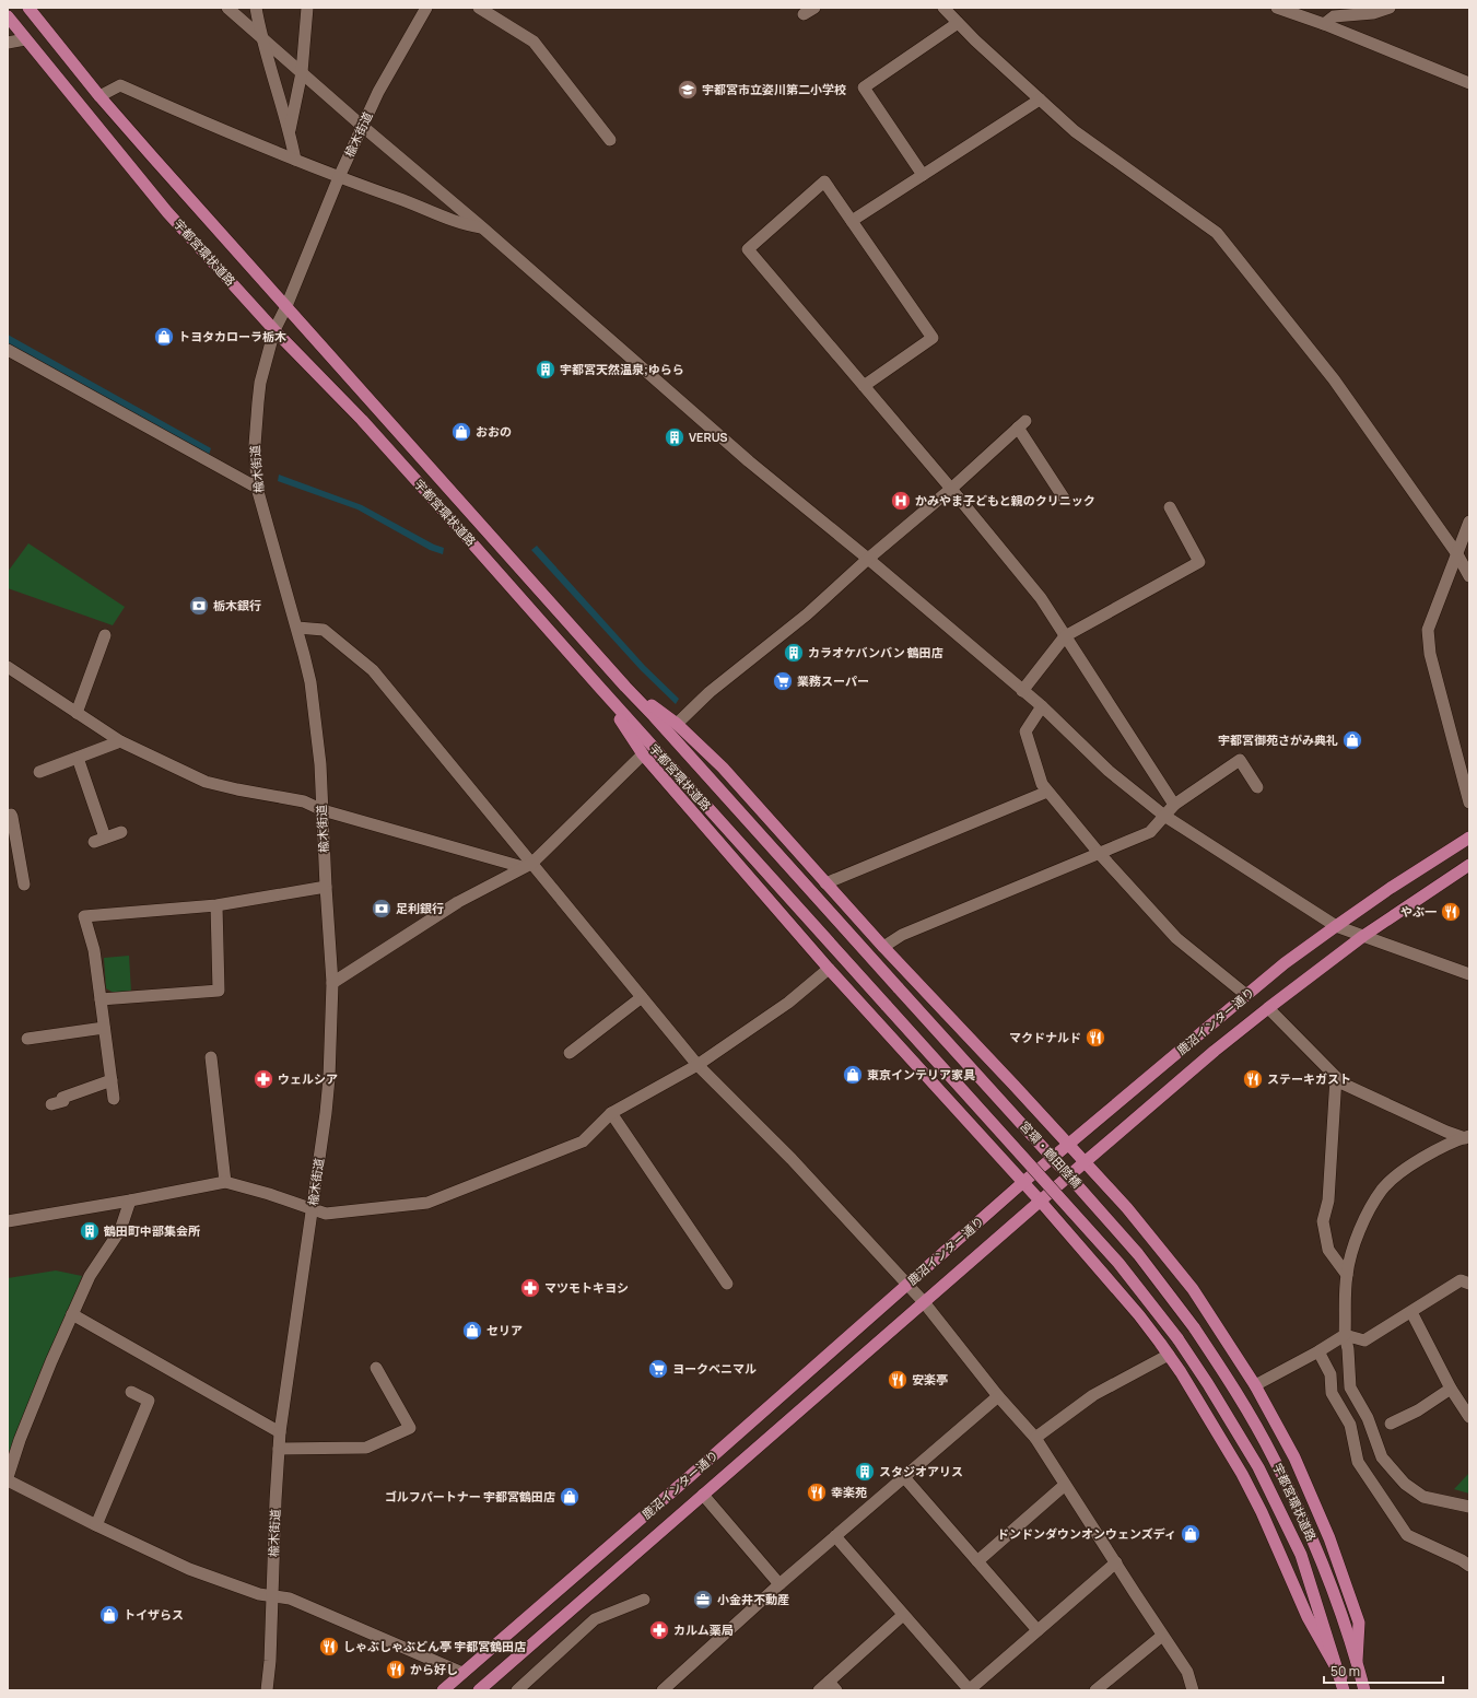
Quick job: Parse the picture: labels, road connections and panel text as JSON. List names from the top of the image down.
{
  "streets": {
    "main road": ["宇都宮環状道路", "鹿沼インター通り", "宮環・鶴田陸橋"],
    "street": ["楡木街道"]
  },
  "crossings": [
    ["楡木街道", "宇都宮環状道路"],
    ["宇都宮環状道路", "宮環・鶴田陸橋"]
  ],
  "places": {
    "school or university": ["宇都宮市立姿川第二小学校"],
    "shop": [
      "トヨタカローラ栃木",
      "おおの",
      "宇都宮御苑さがみ典礼",
      "東京インテリア家具",
      "セリア",
      "ゴルフパートナー 宇都宮鶴田店",
      "ドンドンダウンオンウェンズディ",
      "トイザらス"
    ],
    "building": [
      "宇都宮天然温泉;ゆらら",
      "VERUS",
      "カラオケバンバン 鶴田店",
      "鶴田町中部集会所",
      "スタジオアリス"
    ],
    "hospital": ["かみやま子どもと親のクリニック"],
    "bank": ["栃木銀行", "足利銀行"],
    "supermarket": ["業務スーパー", "ヨークベニマル"],
    "restaurant": [
      "やぶ一",
      "マクドナルド",
      "ステーキガスト",
      "安楽亭",
      "幸楽苑",
      "しゃぶしゃぶどん亭 宇都宮鶴田店",
      "から好し"
    ],
    "pharmacy": ["ウェルシア", "マツモトキヨシ", "カルム薬局"],
    "office": ["小金井不動産"]
  },
  "scale_bar": "50 m"
}
